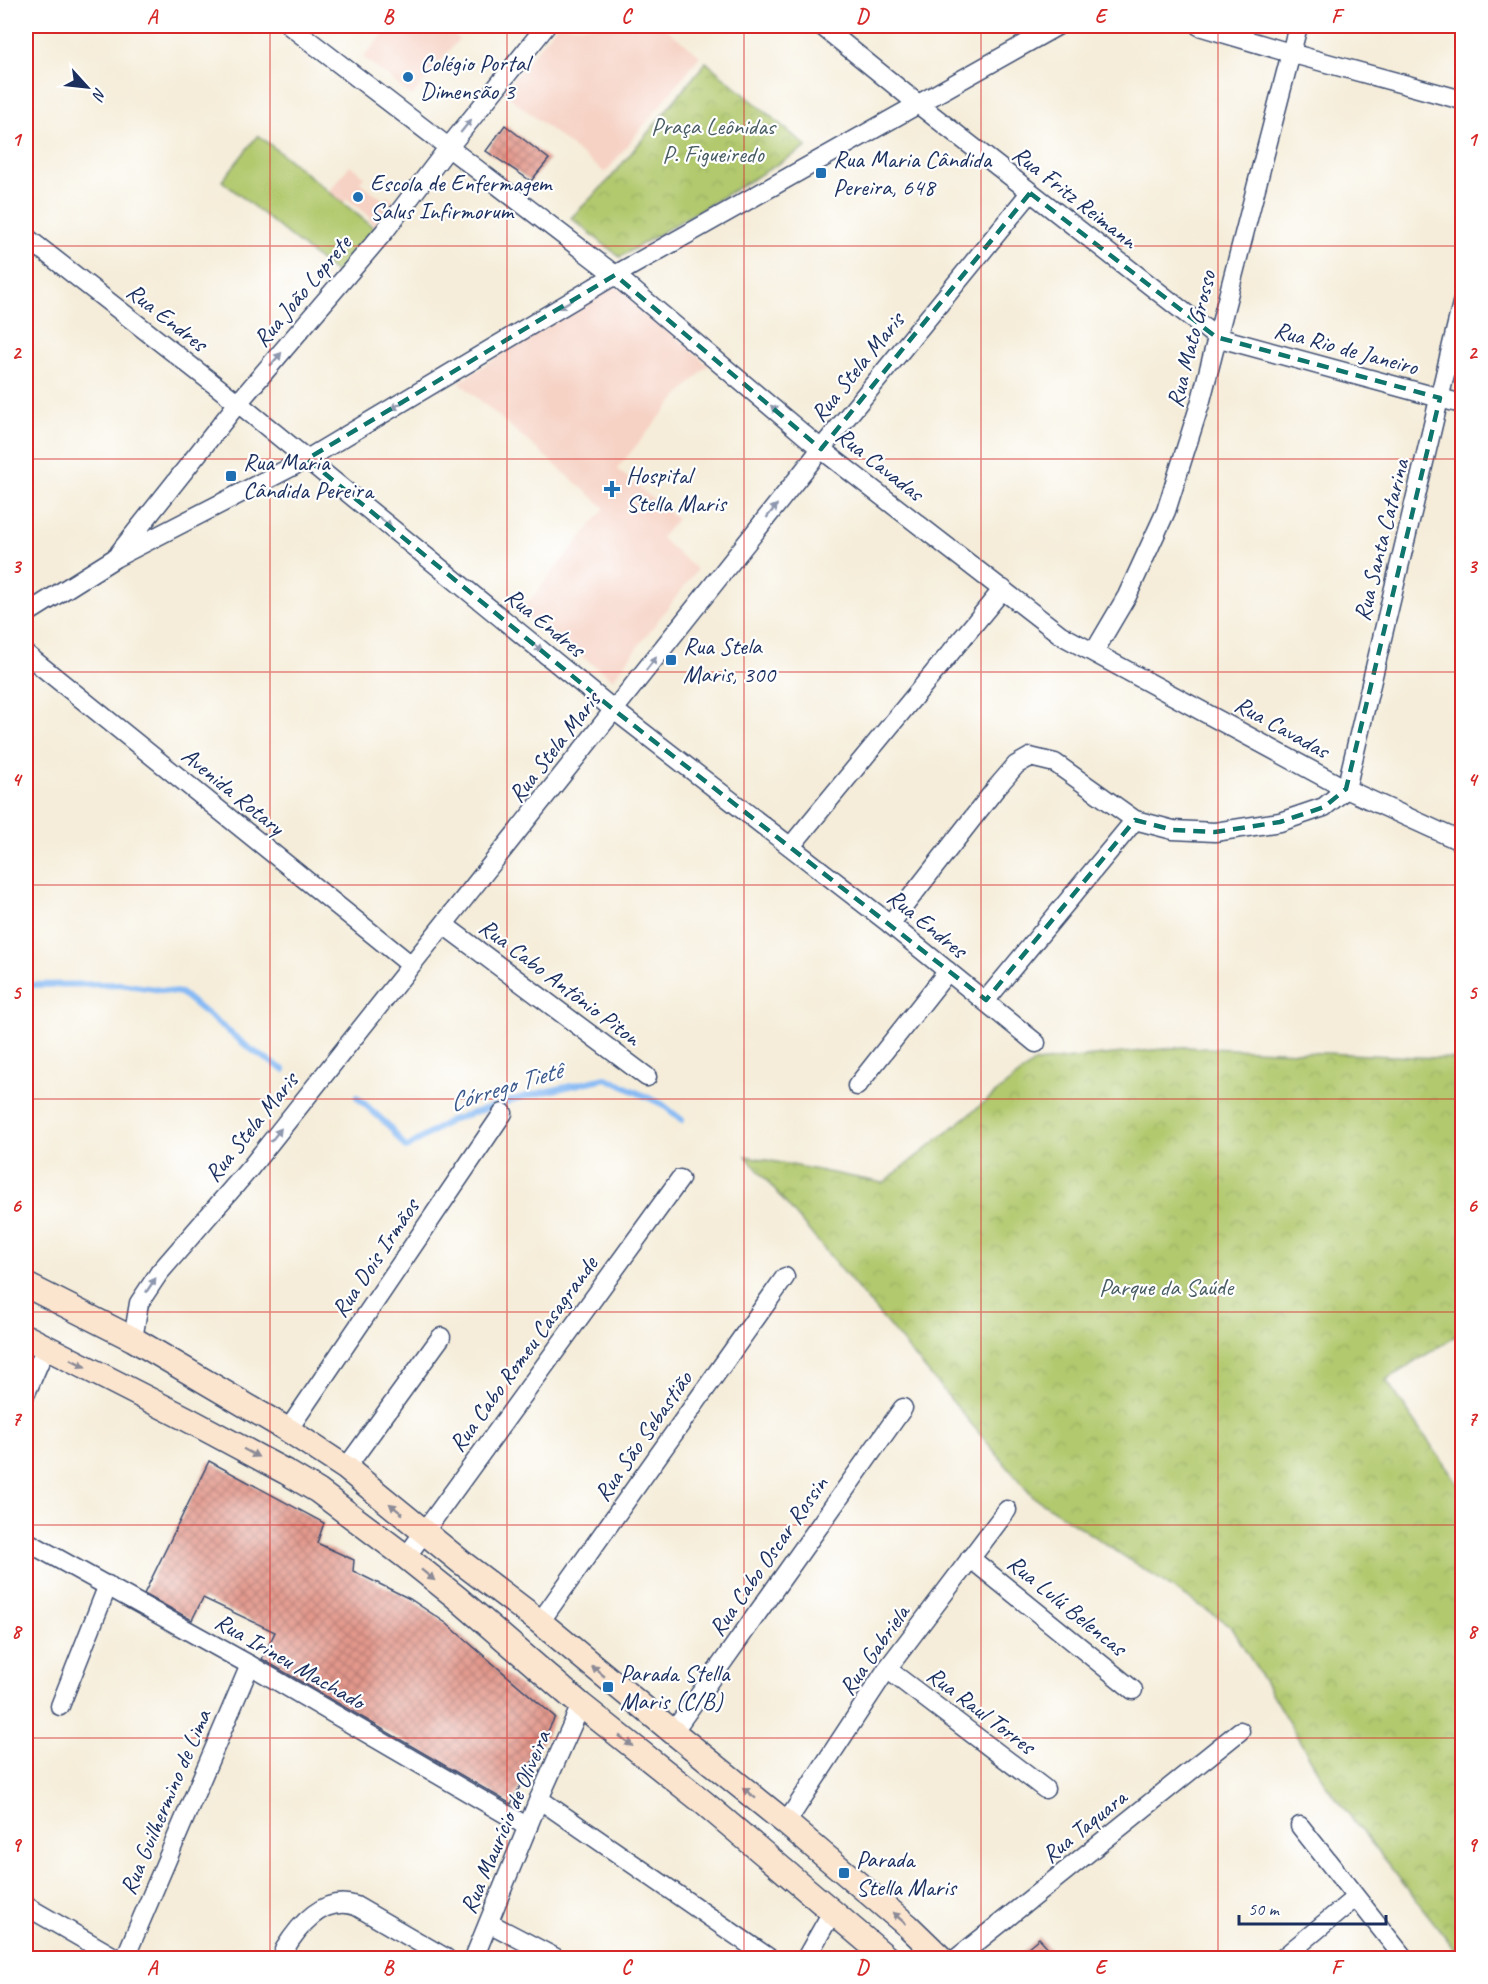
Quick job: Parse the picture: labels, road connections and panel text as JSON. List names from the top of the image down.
{
  "streets": {
    "street": [
      "Rua Fritz Reimann",
      "Rua João Loprete",
      "Rua Endres",
      "Rua Mato Grosso",
      "Rua Rio de Janeiro",
      "Rua Stela Maris",
      "Rua Cavadas",
      "Rua Santa Catarina",
      "Avenida Rotary",
      "Rua Cabo Antônio Piton",
      "Rua Dois Irmãos",
      "Rua Cabo Romeu Casagrande",
      "Rua São Sebastião",
      "Rua Cabo Oscar Rossin",
      "Rua Lulú Belencas",
      "Rua Gabriela",
      "Rua Irineu Machado",
      "Rua Raul Torres",
      "Rua Guilhermino de Lima",
      "Rua Maurício de Oliveira",
      "Rua Taquara"
    ]
  },
  "crossings": [
    ["Rua Fritz Reimann", "Rua Mato Grosso"],
    ["Rua Fritz Reimann", "Rua Rio de Janeiro"],
    ["Rua Fritz Reimann", "Rua Stela Maris"],
    ["Rua João Loprete", "Rua Endres"],
    ["Rua João Loprete", "Rua Cavadas"],
    ["Rua Endres", "Rua Stela Maris"],
    ["Rua Mato Grosso", "Rua Rio de Janeiro"],
    ["Rua Mato Grosso", "Rua Cavadas"],
    ["Rua Rio de Janeiro", "Rua Santa Catarina"],
    ["Rua Stela Maris", "Rua Cavadas"],
    ["Rua Stela Maris", "Avenida Rotary"],
    ["Rua Stela Maris", "Rua Cabo Antônio Piton"],
    ["Rua Cavadas", "Rua Santa Catarina"],
    ["Rua Lulú Belencas", "Rua Gabriela"],
    ["Rua Gabriela", "Rua Raul Torres"],
    ["Rua Irineu Machado", "Rua Guilhermino de Lima"],
    ["Rua Irineu Machado", "Rua Maurício de Oliveira"]
  ],
  "one_way": ["Rua Stela Maris"],
  "water": ["Córrego Tietê"],
  "parks": ["Praça Leônidas P. Figueiredo", "Parque da Saúde"],
  "places": {
    "other": ["Colégio Portal Dimensão 3", "Escola de Enfermagem Salus Infirmorum"],
    "transit": [
      "Rua Maria Cândida Pereira, 648",
      "Rua Maria Cândida Pereira",
      "Rua Stela Maris, 300",
      "Parada Stella Maris (C/B)",
      "Parada Stella Maris"
    ],
    "health": ["Hospital Stella Maris"]
  },
  "scale_bar": "50 m",
  "north": "bottom right",
  "grid": {
    "columns": [
      "A",
      "B",
      "C",
      "D",
      "E",
      "F"
    ],
    "rows": [
      "1",
      "2",
      "3",
      "4",
      "5",
      "6",
      "7",
      "8",
      "9"
    ]
  }
}
